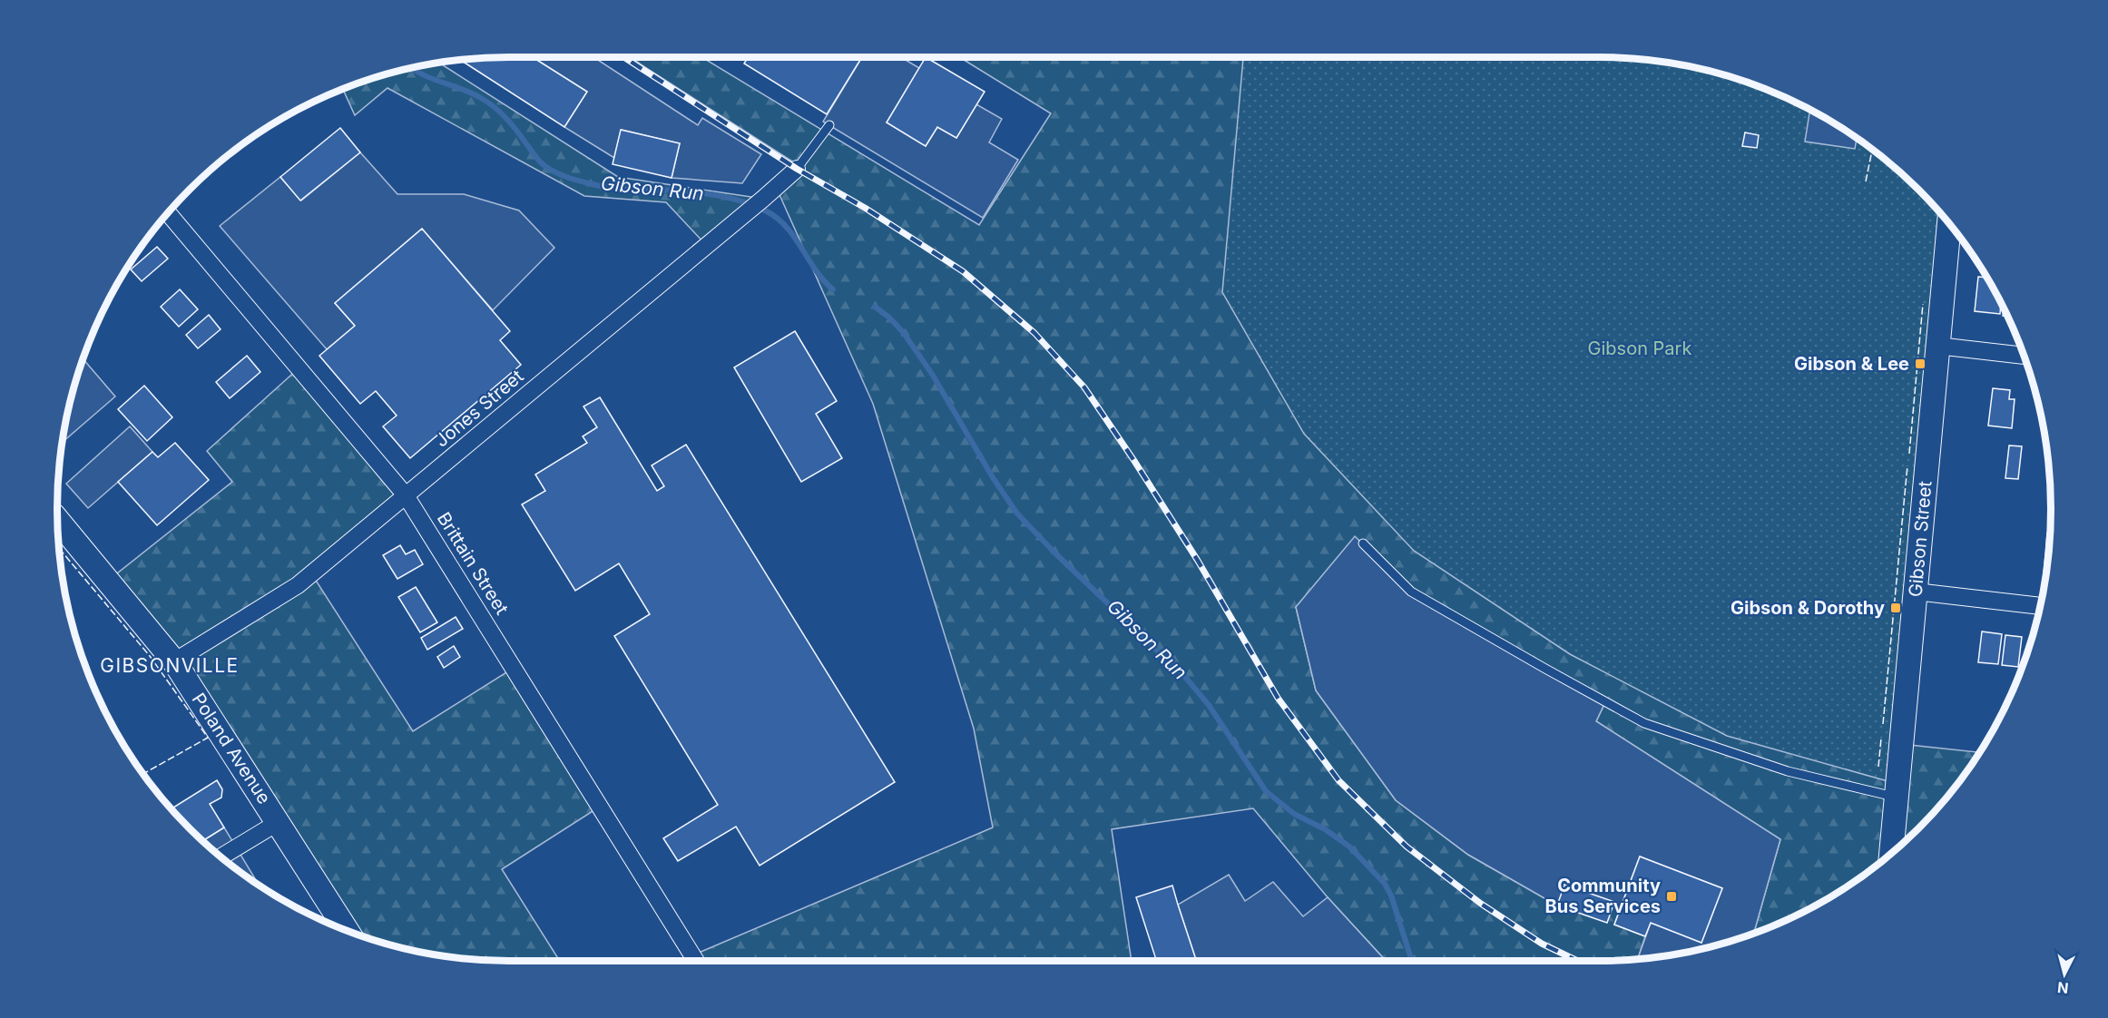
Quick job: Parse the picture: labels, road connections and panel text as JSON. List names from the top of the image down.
{
  "streets": {
    "street": [
      "Jones Street",
      "Gibson Street",
      "Brittain Street",
      "Poland Avenue"
    ]
  },
  "crossings": [
    ["Jones Street", "Brittain Street"],
    ["Jones Street", "Poland Avenue"]
  ],
  "districts": ["GIBSONVILLE"],
  "water": ["Gibson Run"],
  "parks": ["Gibson Park"],
  "places": {
    "transit": ["Gibson & Lee", "Gibson & Dorothy", "Community Bus Services"]
  },
  "north": "bottom"
}
